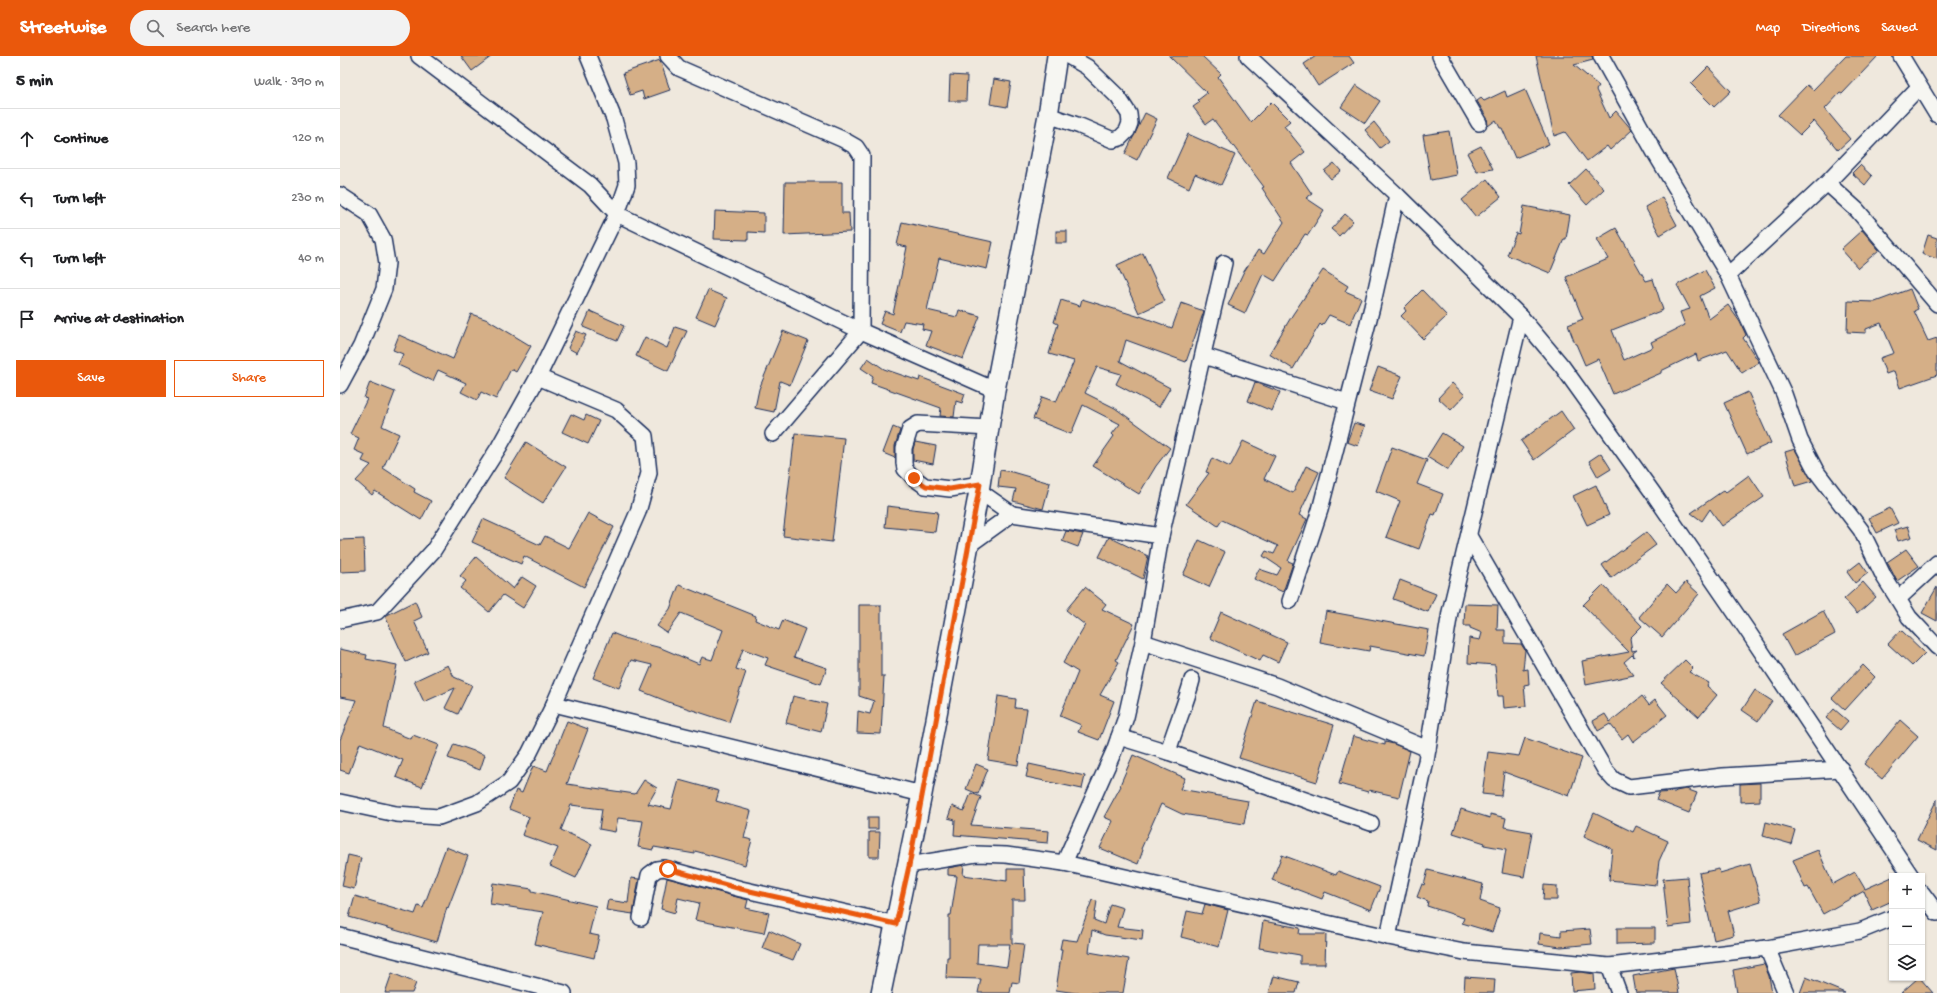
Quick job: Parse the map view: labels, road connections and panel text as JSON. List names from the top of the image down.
{
  "page": {
    "header": "Streetwise",
    "search": "Search here",
    "nav": ["Map", "Directions", "Saved"],
    "heading": ["5 min", "Walk · 390 m"],
    "list": [
      ["Continue", "120 m"],
      ["Turn left", "230 m"],
      ["Turn left", "40 m"],
      "Arrive at destination"
    ],
    "buttons": ["Save", "Share"],
    "map_buttons": ["+", "−"]
  }
}
